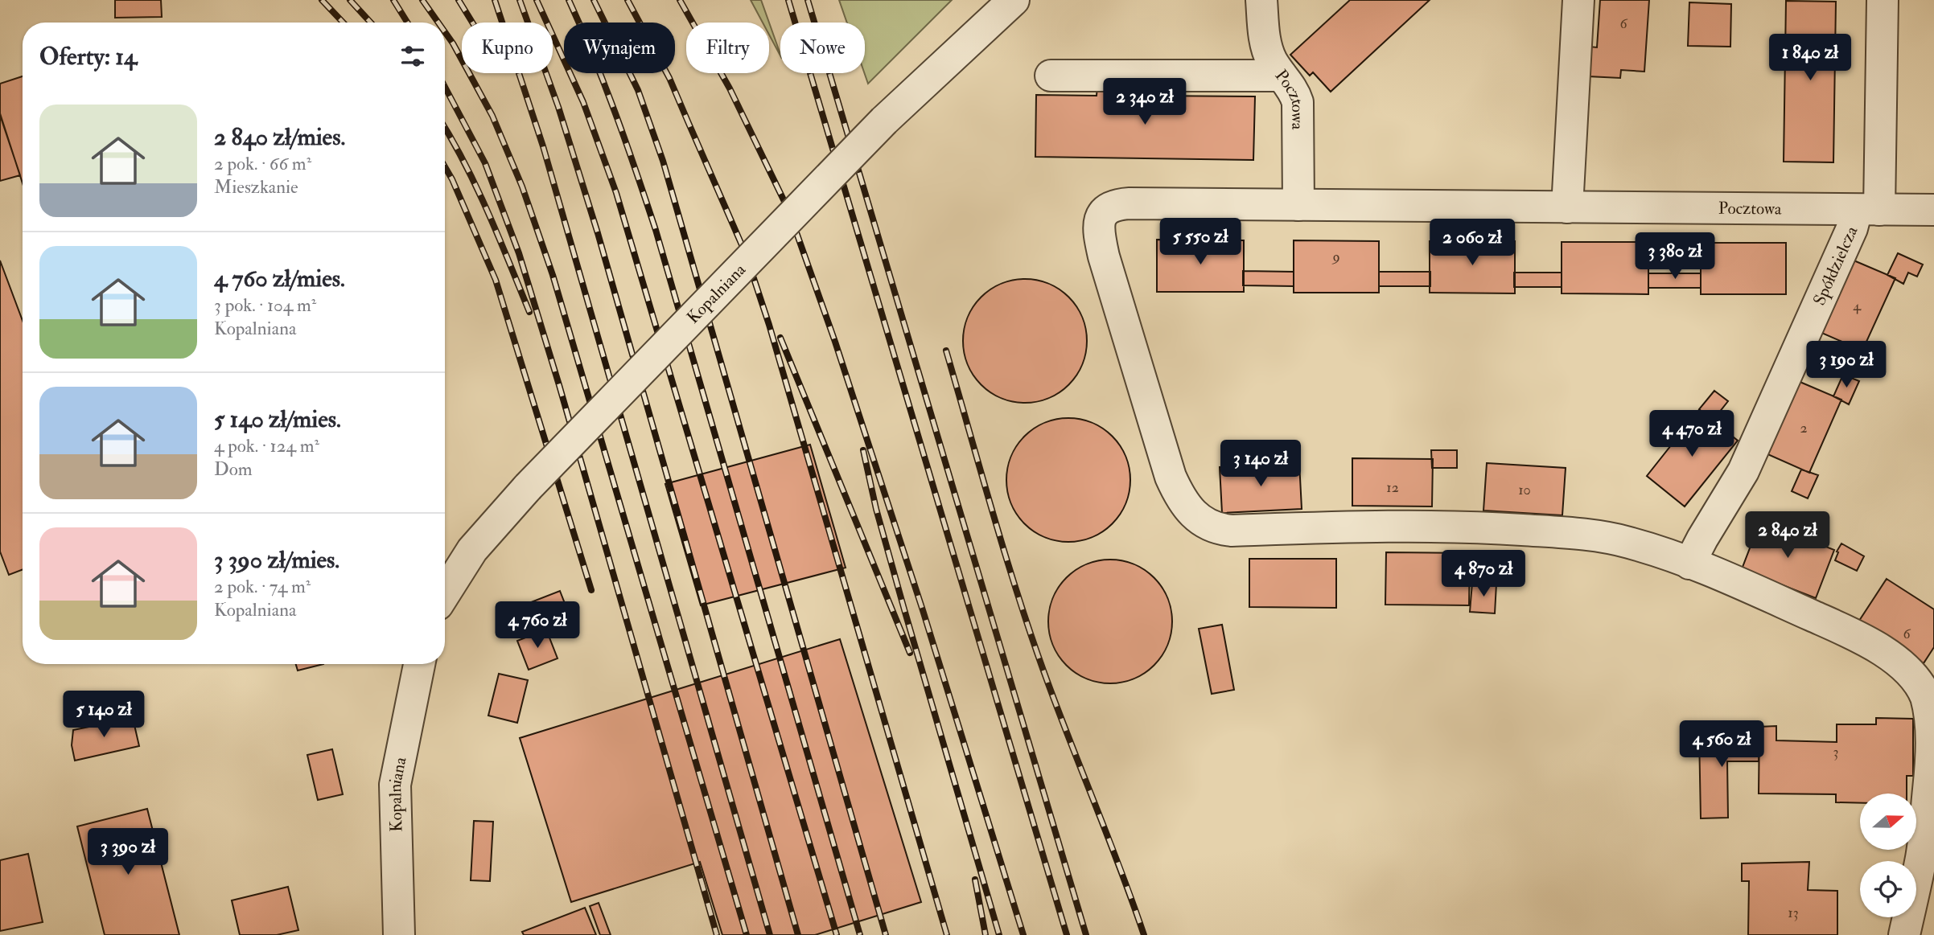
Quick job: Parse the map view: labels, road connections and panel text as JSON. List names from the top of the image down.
{
  "streets": {
    "street": ["Pocztowa", "Spółdzielcza", "Kopalniana"]
  },
  "crossings": [
    ["Pocztowa", "Spółdzielcza"]
  ],
  "house_numbers": [
    "6",
    "9",
    "4",
    "2",
    "12",
    "10",
    "6",
    "3",
    "13"
  ],
  "north": "right",
  "page": {
    "chip": [
      "Kupno",
      "Wynajem",
      "Filtry",
      "Nowe"
    ],
    "heading": "Oferty: 14",
    "price": [
      "1 840 zł",
      "2 340 zł",
      "5 550 zł",
      "2 060 zł",
      "3 380 zł",
      "3 190 zł",
      "4 470 zł",
      "3 140 zł",
      "2 840 zł",
      "4 870 zł",
      "4 760 zł",
      "5 140 zł",
      "4 560 zł",
      "3 390 zł"
    ],
    "list": [
      {
        "name": "2 840 zł/mies.",
        "note": "2 pok. · 66 m² · Mieszkanie"
      },
      {
        "name": "4 760 zł/mies.",
        "note": "3 pok. · 104 m² · Kopalniana"
      },
      {
        "name": "5 140 zł/mies.",
        "note": "4 pok. · 124 m² · Dom"
      },
      {
        "name": "3 390 zł/mies.",
        "note": "2 pok. · 74 m² · Kopalniana"
      }
    ]
  }
}
